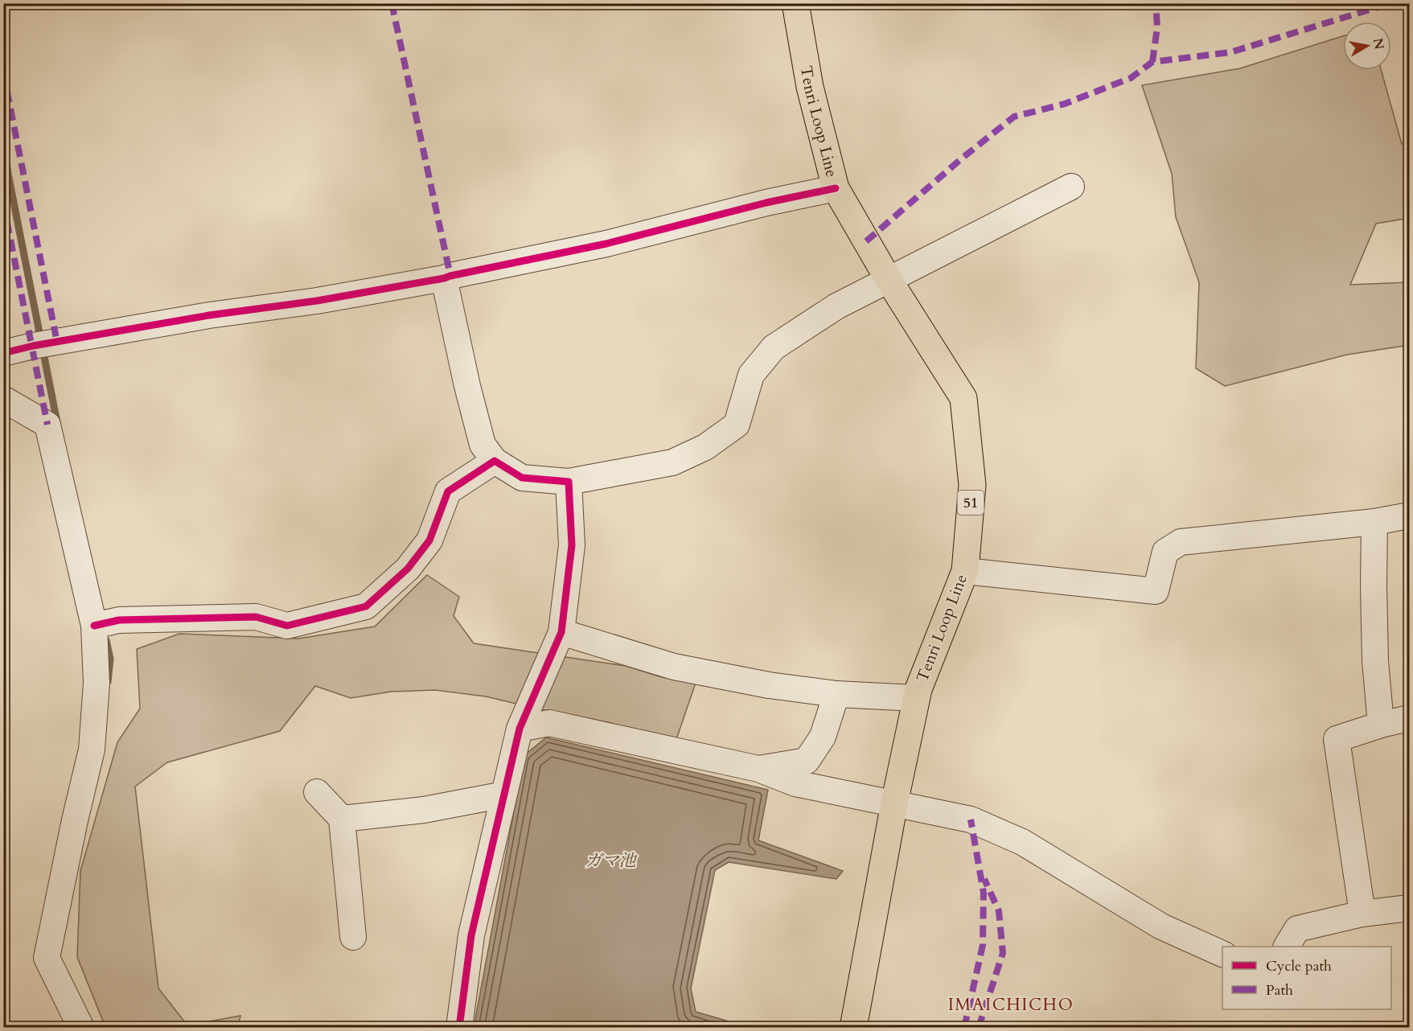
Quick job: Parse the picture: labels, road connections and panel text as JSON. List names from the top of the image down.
{
  "streets": {
    "main road": ["Tenri Loop Line", "51"]
  },
  "districts": ["IMAICHICHO"],
  "water": ["ガマ池"],
  "legend": ["Cycle path", "Path"],
  "north": "right"
}
